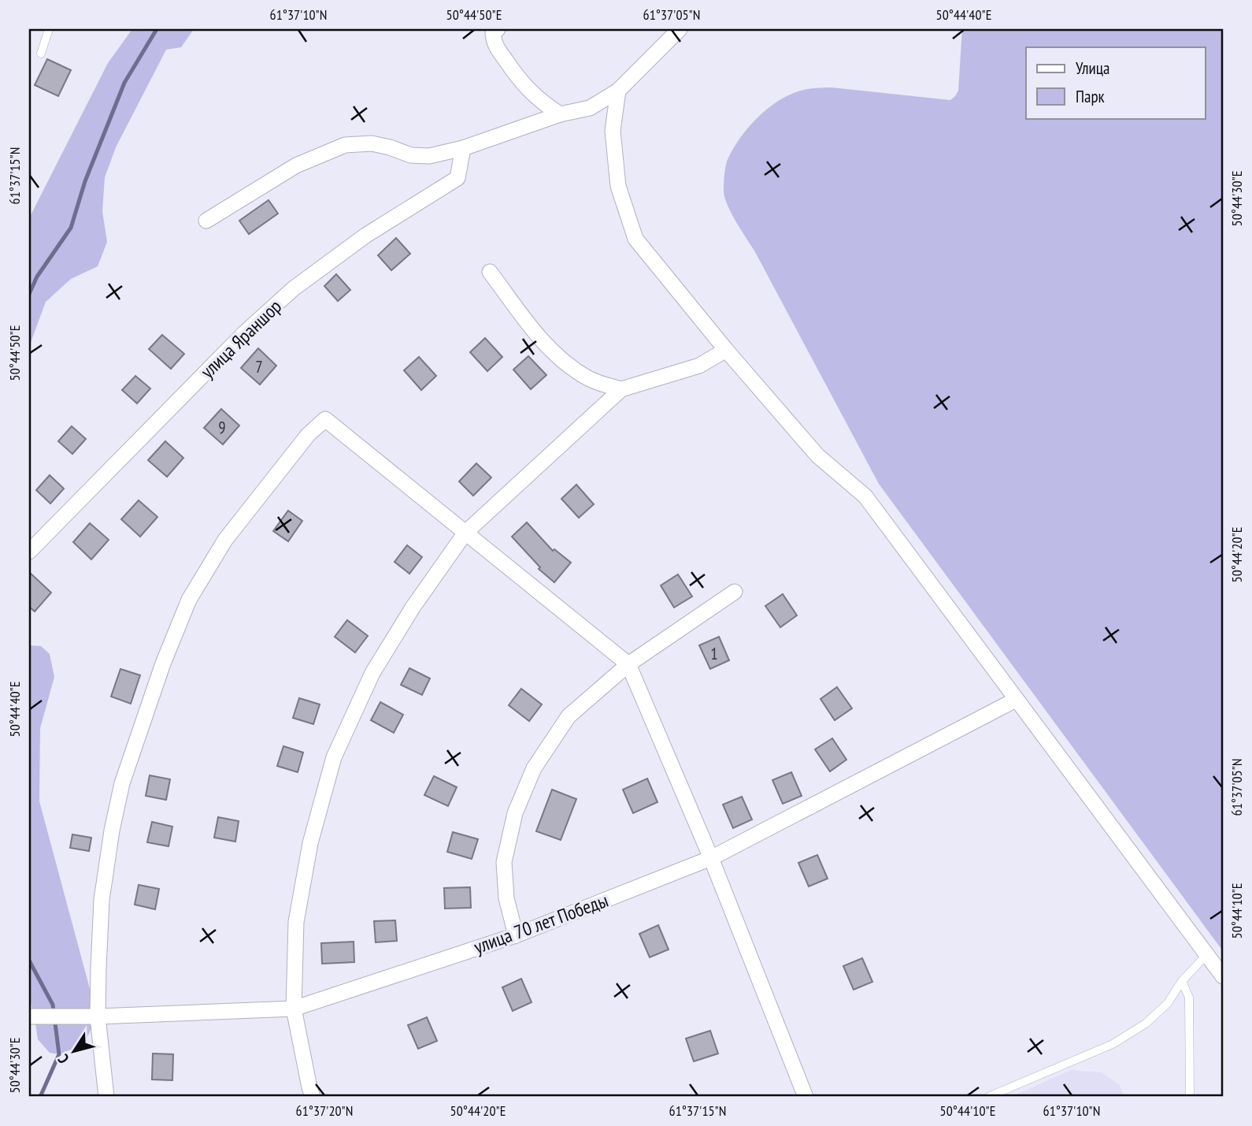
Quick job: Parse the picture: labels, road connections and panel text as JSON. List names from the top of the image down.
{
  "streets": {
    "street": ["улица Яраншор", "улица 70 лет Победы"]
  },
  "house_numbers": ["7", "9", "1"],
  "legend": ["Улица", "Парк"],
  "north": "bottom left",
  "coordinates": [
    "61°37'10\"N",
    "50°44'50\"E",
    "61°37'05\"N",
    "50°44'40\"E",
    "61°37'15\"N",
    "50°44'30\"E",
    "50°44'20\"E",
    "50°44'10\"E",
    "61°37'20\"N"
  ]
}
